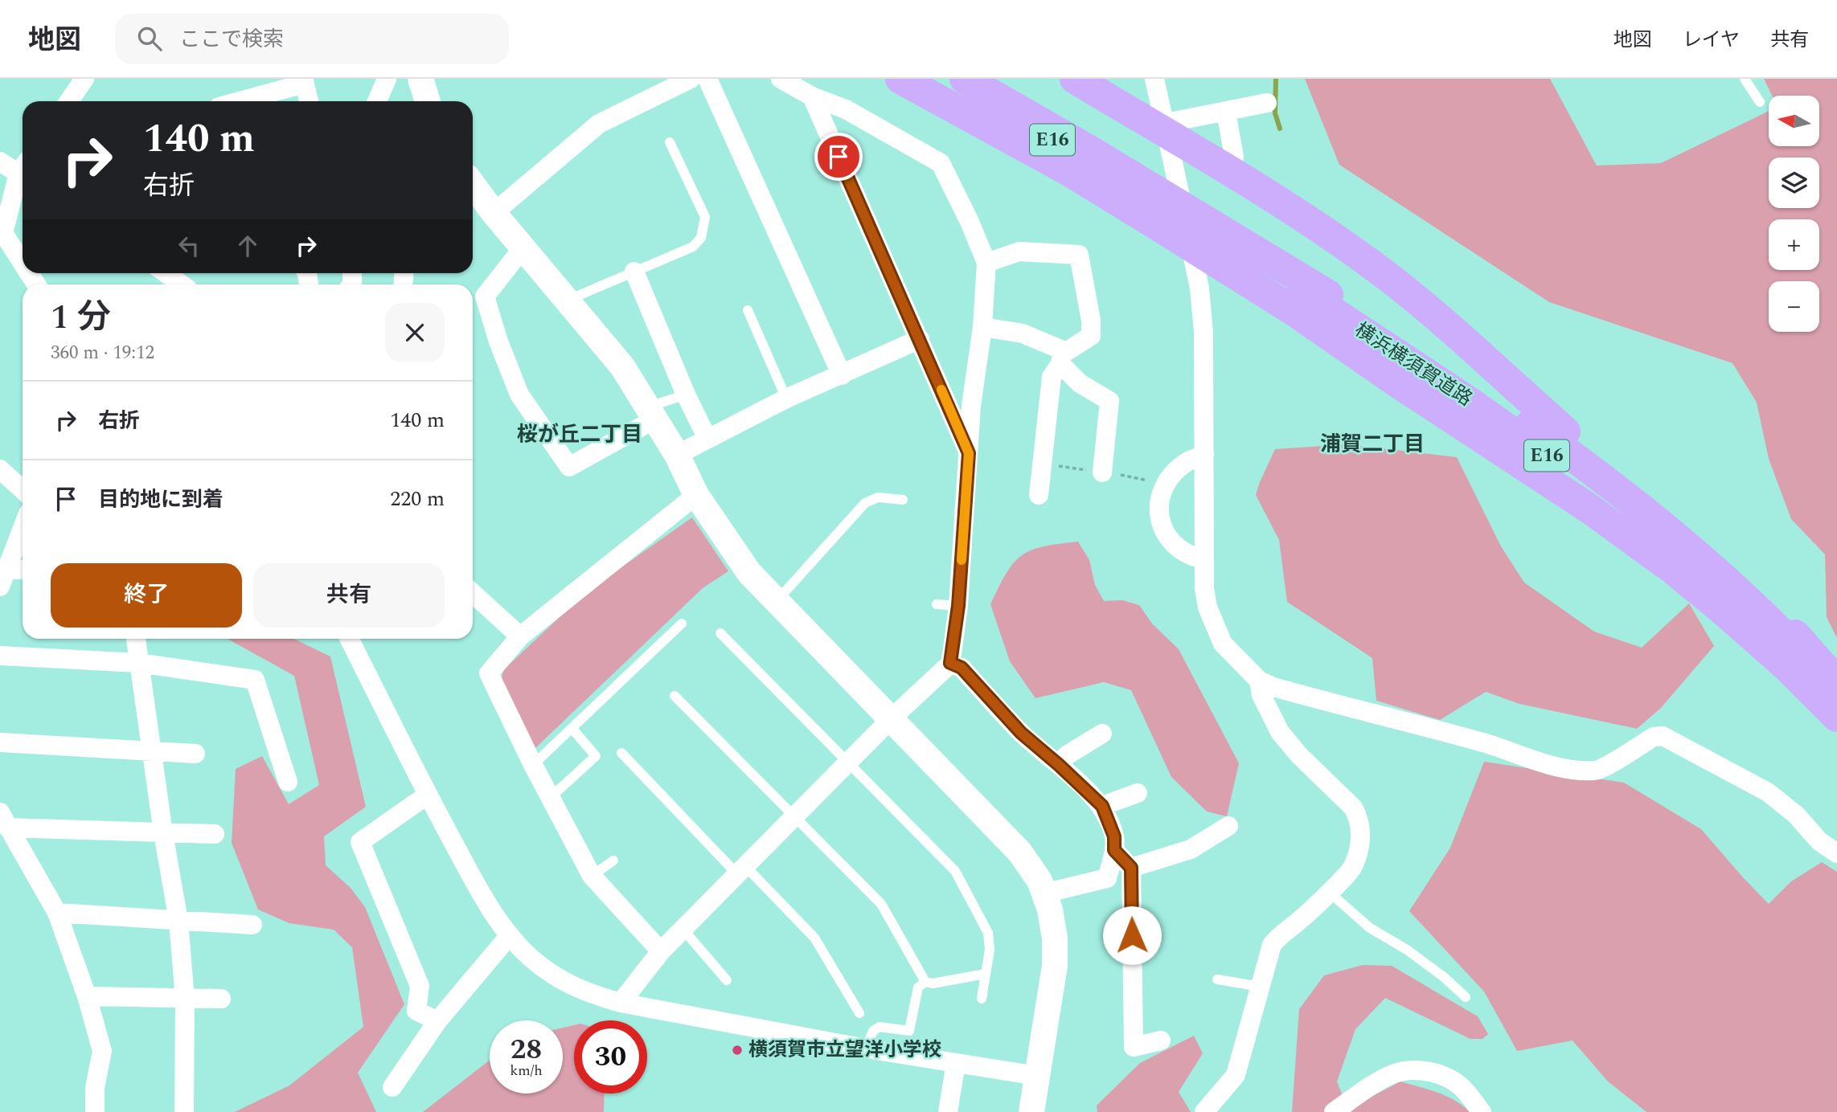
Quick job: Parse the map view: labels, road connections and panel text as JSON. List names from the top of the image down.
{
  "streets": {
    "highway": ["E16", "横浜横須賀道路"]
  },
  "districts": ["桜が丘二丁目", "浦賀二丁目"],
  "places": ["横須賀市立望洋小学校"],
  "north": "left",
  "page": {
    "header": "地図",
    "search": "ここで検索",
    "nav": ["地図", "レイヤ", "共有"],
    "map_buttons": ["+", "−"],
    "turn": ["140 m", "右折"],
    "heading": ["1 分", "360 m · 19:12"],
    "list": [
      {
        "name": "右折",
        "value": "140 m"
      },
      {
        "name": "目的地に到着",
        "value": "220 m"
      }
    ],
    "buttons": ["終了", "共有"],
    "speed": "28 km/h",
    "limit": "30"
  }
}
